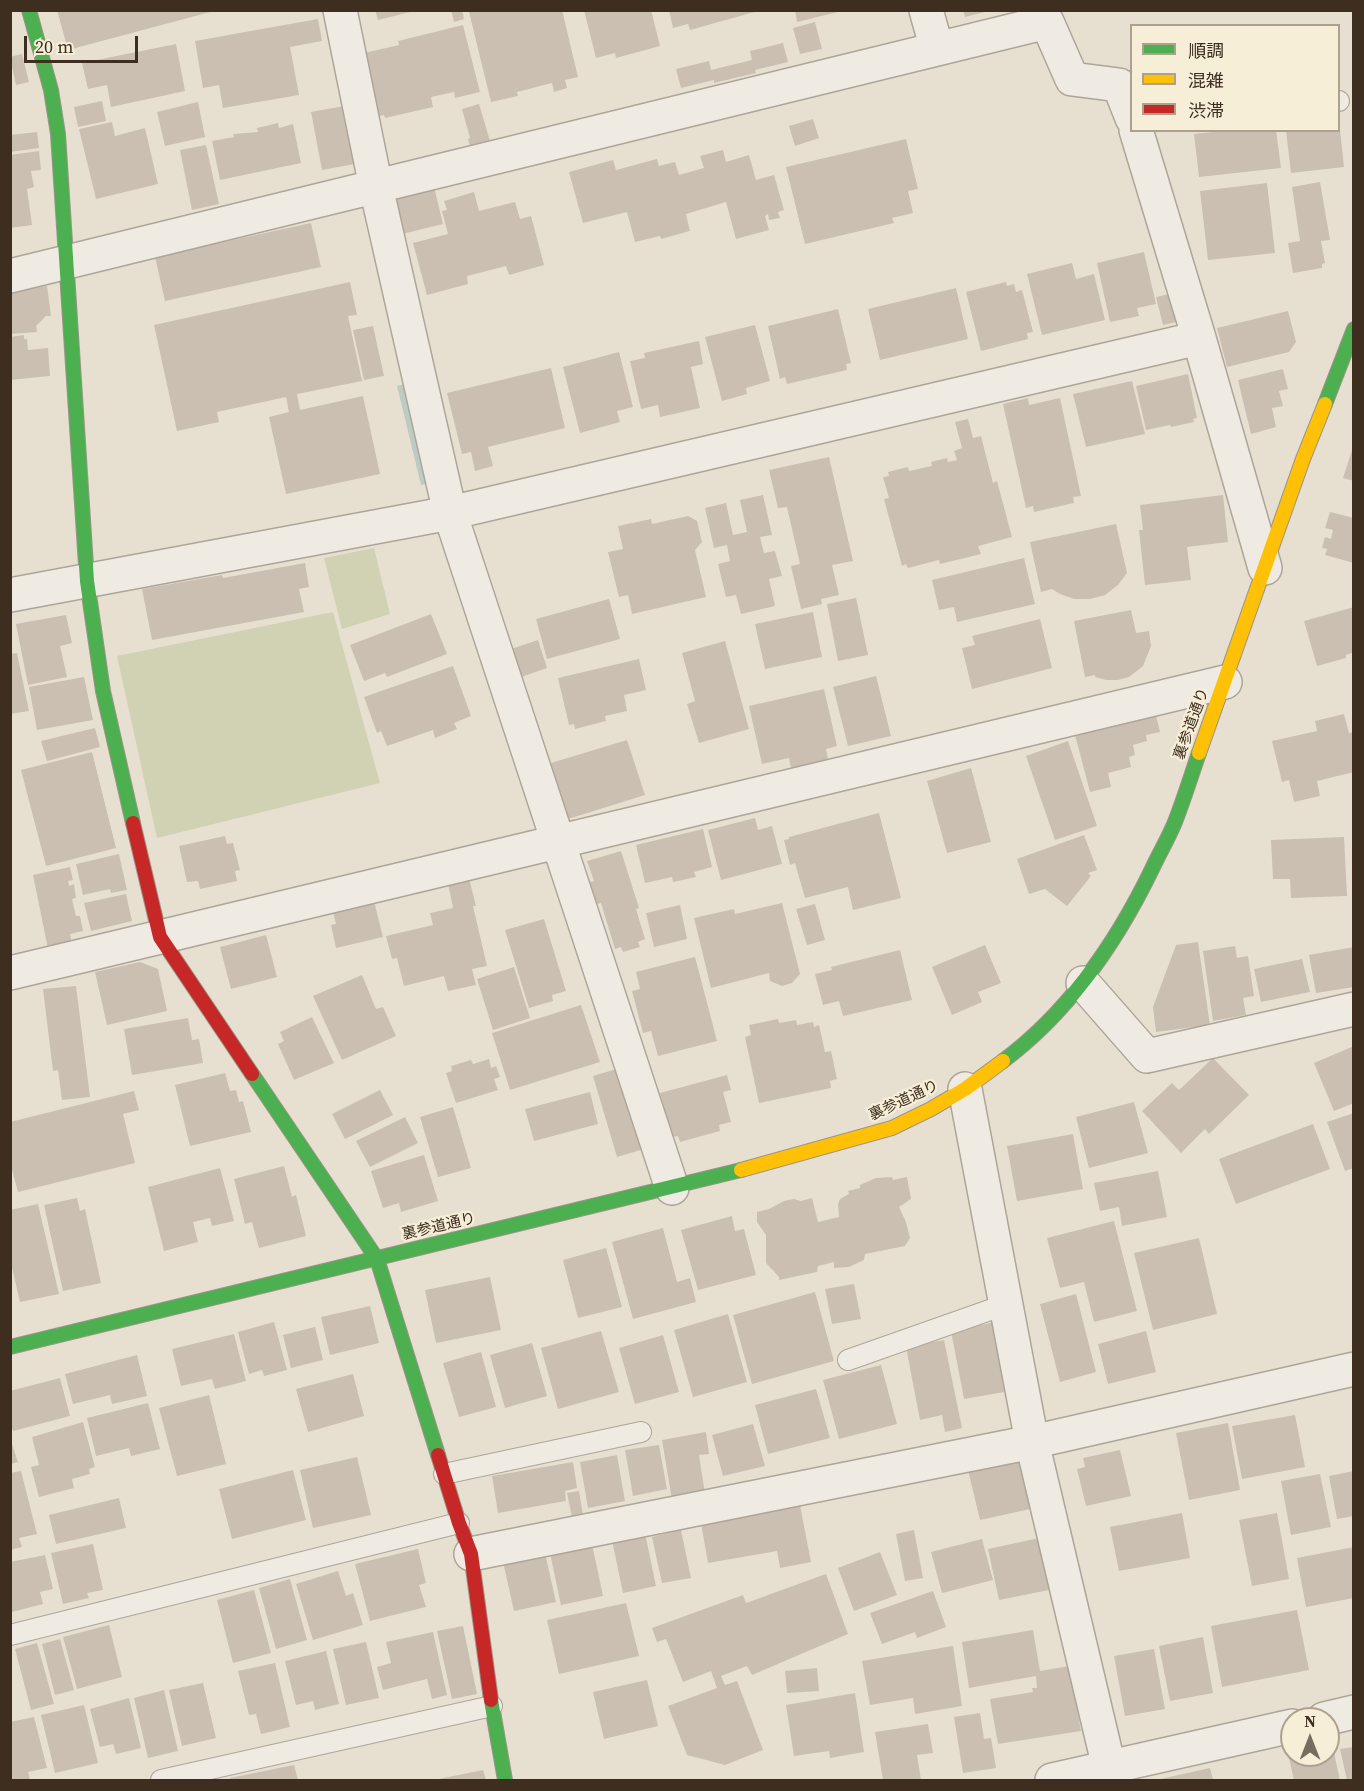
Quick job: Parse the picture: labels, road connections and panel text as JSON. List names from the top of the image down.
{
  "streets": {
    "street": ["裏参道通り"]
  },
  "legend": ["順調", "混雑", "渋滞"],
  "scale_bar": "20 m",
  "north": "top"
}
